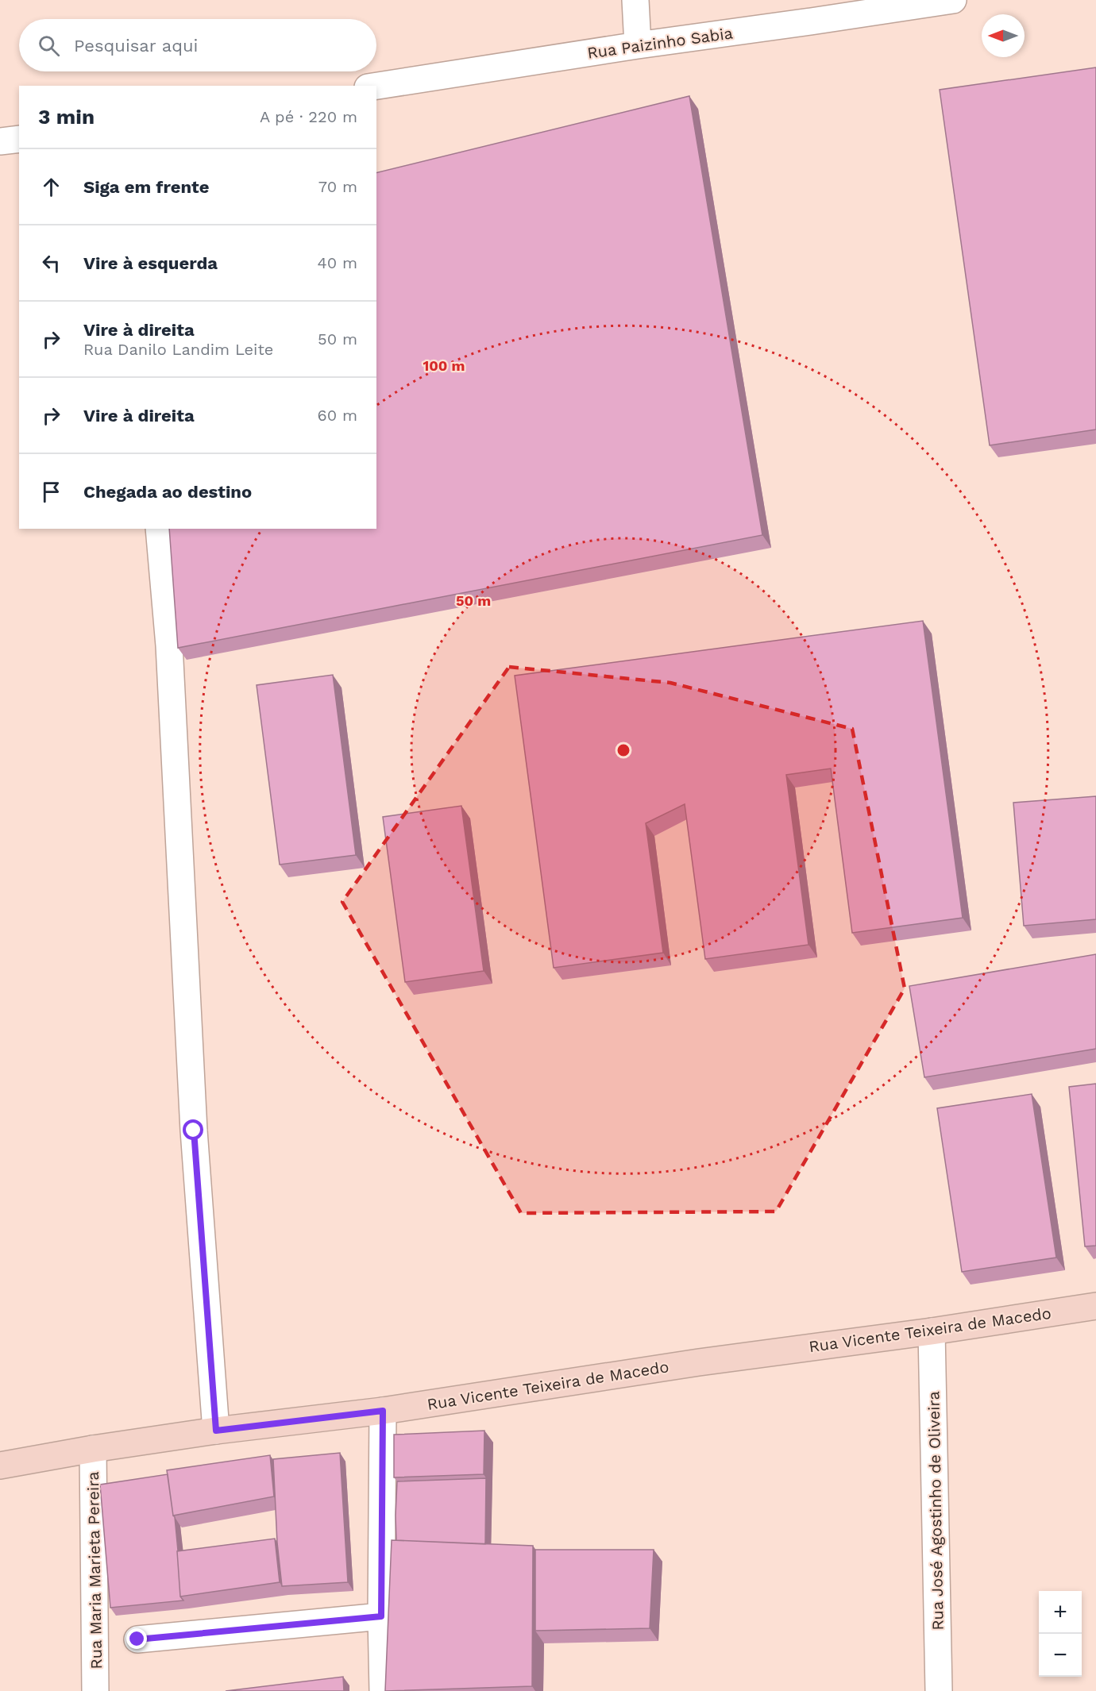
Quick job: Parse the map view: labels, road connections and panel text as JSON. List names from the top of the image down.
{
  "streets": {
    "street": [
      "Rua Paizinho Sabia",
      "Rua Vicente Teixeira de Macedo",
      "Rua José Agostinho de Oliveira",
      "Rua Maria Marieta Pereira"
    ]
  },
  "crossings": [
    ["Rua Vicente Teixeira de Macedo", "Rua José Agostinho de Oliveira"],
    ["Rua Vicente Teixeira de Macedo", "Rua Maria Marieta Pereira"]
  ],
  "north": "left",
  "page": {
    "search": "Pesquisar aqui",
    "heading": ["3 min", "A pé · 220 m"],
    "list": [
      ["Siga em frente", "70 m"],
      ["Vire à esquerda", "40 m"],
      ["Vire à direita", "Rua Danilo Landim Leite", "50 m"],
      ["Vire à direita", "60 m"],
      "Chegada ao destino"
    ],
    "map_buttons": ["+", "−"]
  },
  "rings": ["100 m", "50 m"]
}
